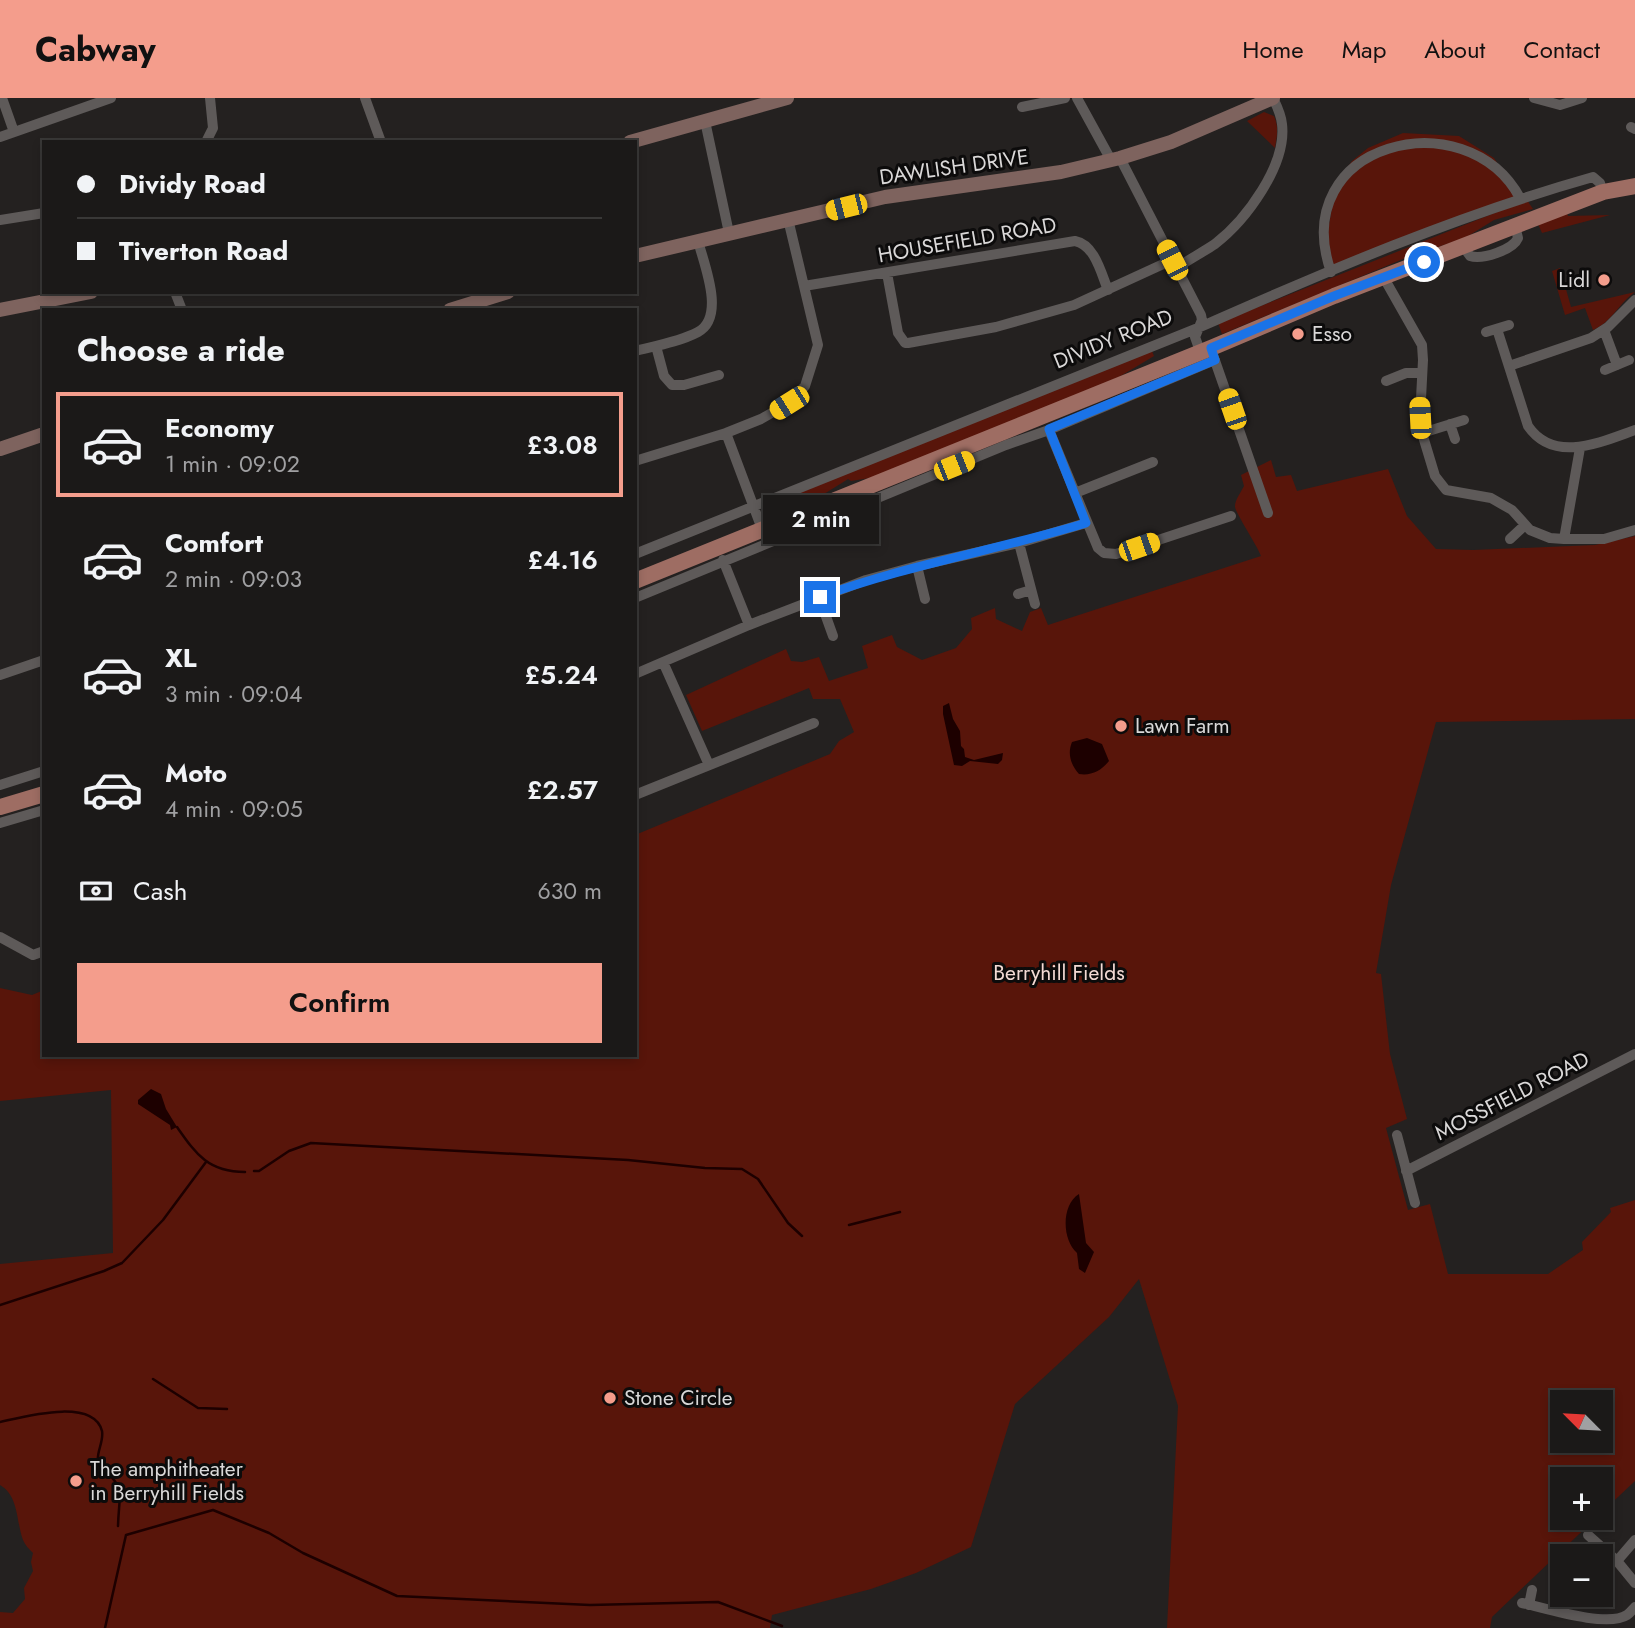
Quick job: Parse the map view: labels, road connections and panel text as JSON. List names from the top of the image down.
{
  "streets": {
    "main road": ["DIVIDY ROAD"],
    "street": ["DAWLISH DRIVE", "HOUSEFIELD ROAD", "MOSSFIELD ROAD"]
  },
  "parks": ["Berryhill Fields"],
  "places": [
    "Lidl",
    "Esso",
    "Lawn Farm",
    "Stone Circle",
    "The amphitheater in Berryhill Fields"
  ],
  "north": "top left",
  "page": {
    "header": "Cabway",
    "nav": [
      "Home",
      "Map",
      "About",
      "Contact"
    ],
    "banner": ["Dividy Road", "Tiverton Road"],
    "heading": "Choose a ride",
    "list": [
      {
        "name": "Economy",
        "note": "1 min · 09:02",
        "value": "£3.08"
      },
      {
        "name": "Comfort",
        "note": "2 min · 09:03",
        "value": "£4.16"
      },
      {
        "name": "XL",
        "note": "3 min · 09:04",
        "value": "£5.24"
      },
      {
        "name": "Moto",
        "note": "4 min · 09:05",
        "value": "£2.57"
      }
    ],
    "bubble": "2 min",
    "pay": ["Cash", "630 m"],
    "buttons": "Confirm",
    "map_buttons": ["+", "−"]
  }
}
